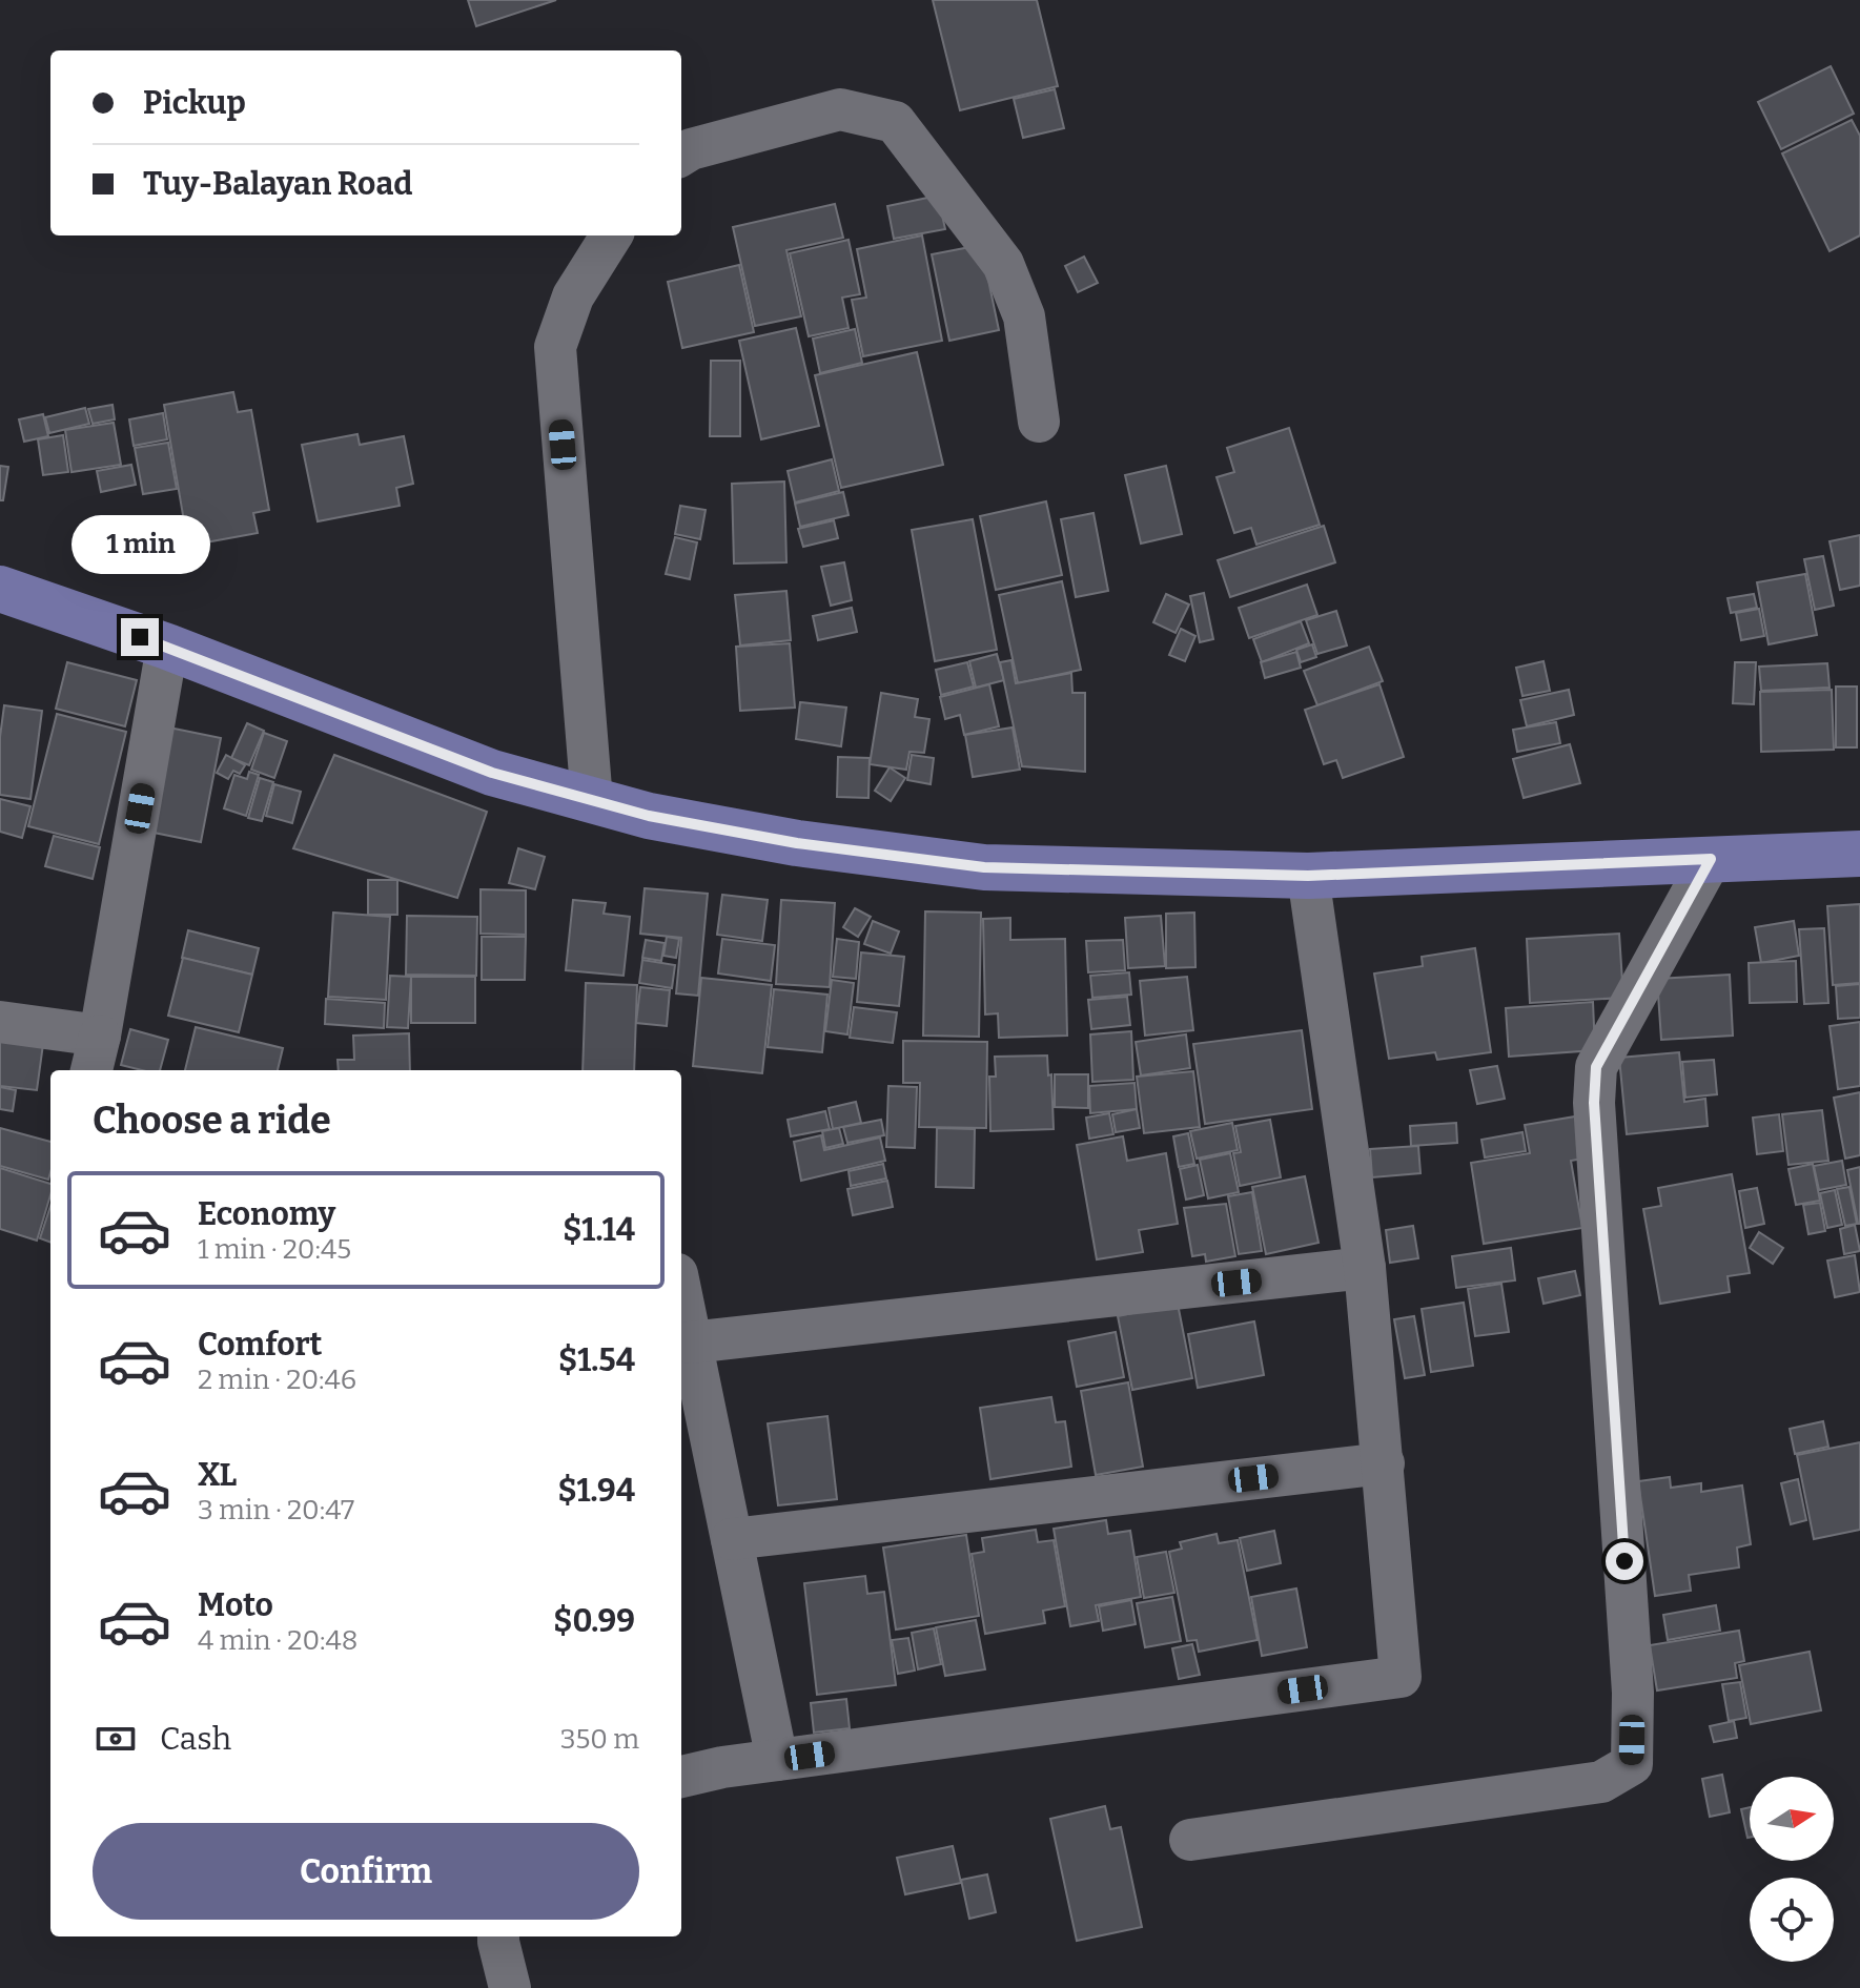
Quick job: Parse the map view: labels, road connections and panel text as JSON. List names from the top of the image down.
{
  "north": "right",
  "page": {
    "banner": ["Pickup", "Tuy-Balayan Road"],
    "bubble": "1 min",
    "heading": "Choose a ride",
    "list": [
      {
        "name": "Economy",
        "note": "1 min · 20:45",
        "value": "$1.14"
      },
      {
        "name": "Comfort",
        "note": "2 min · 20:46",
        "value": "$1.54"
      },
      {
        "name": "XL",
        "note": "3 min · 20:47",
        "value": "$1.94"
      },
      {
        "name": "Moto",
        "note": "4 min · 20:48",
        "value": "$0.99"
      }
    ],
    "pay": ["Cash", "350 m"],
    "buttons": "Confirm"
  }
}
